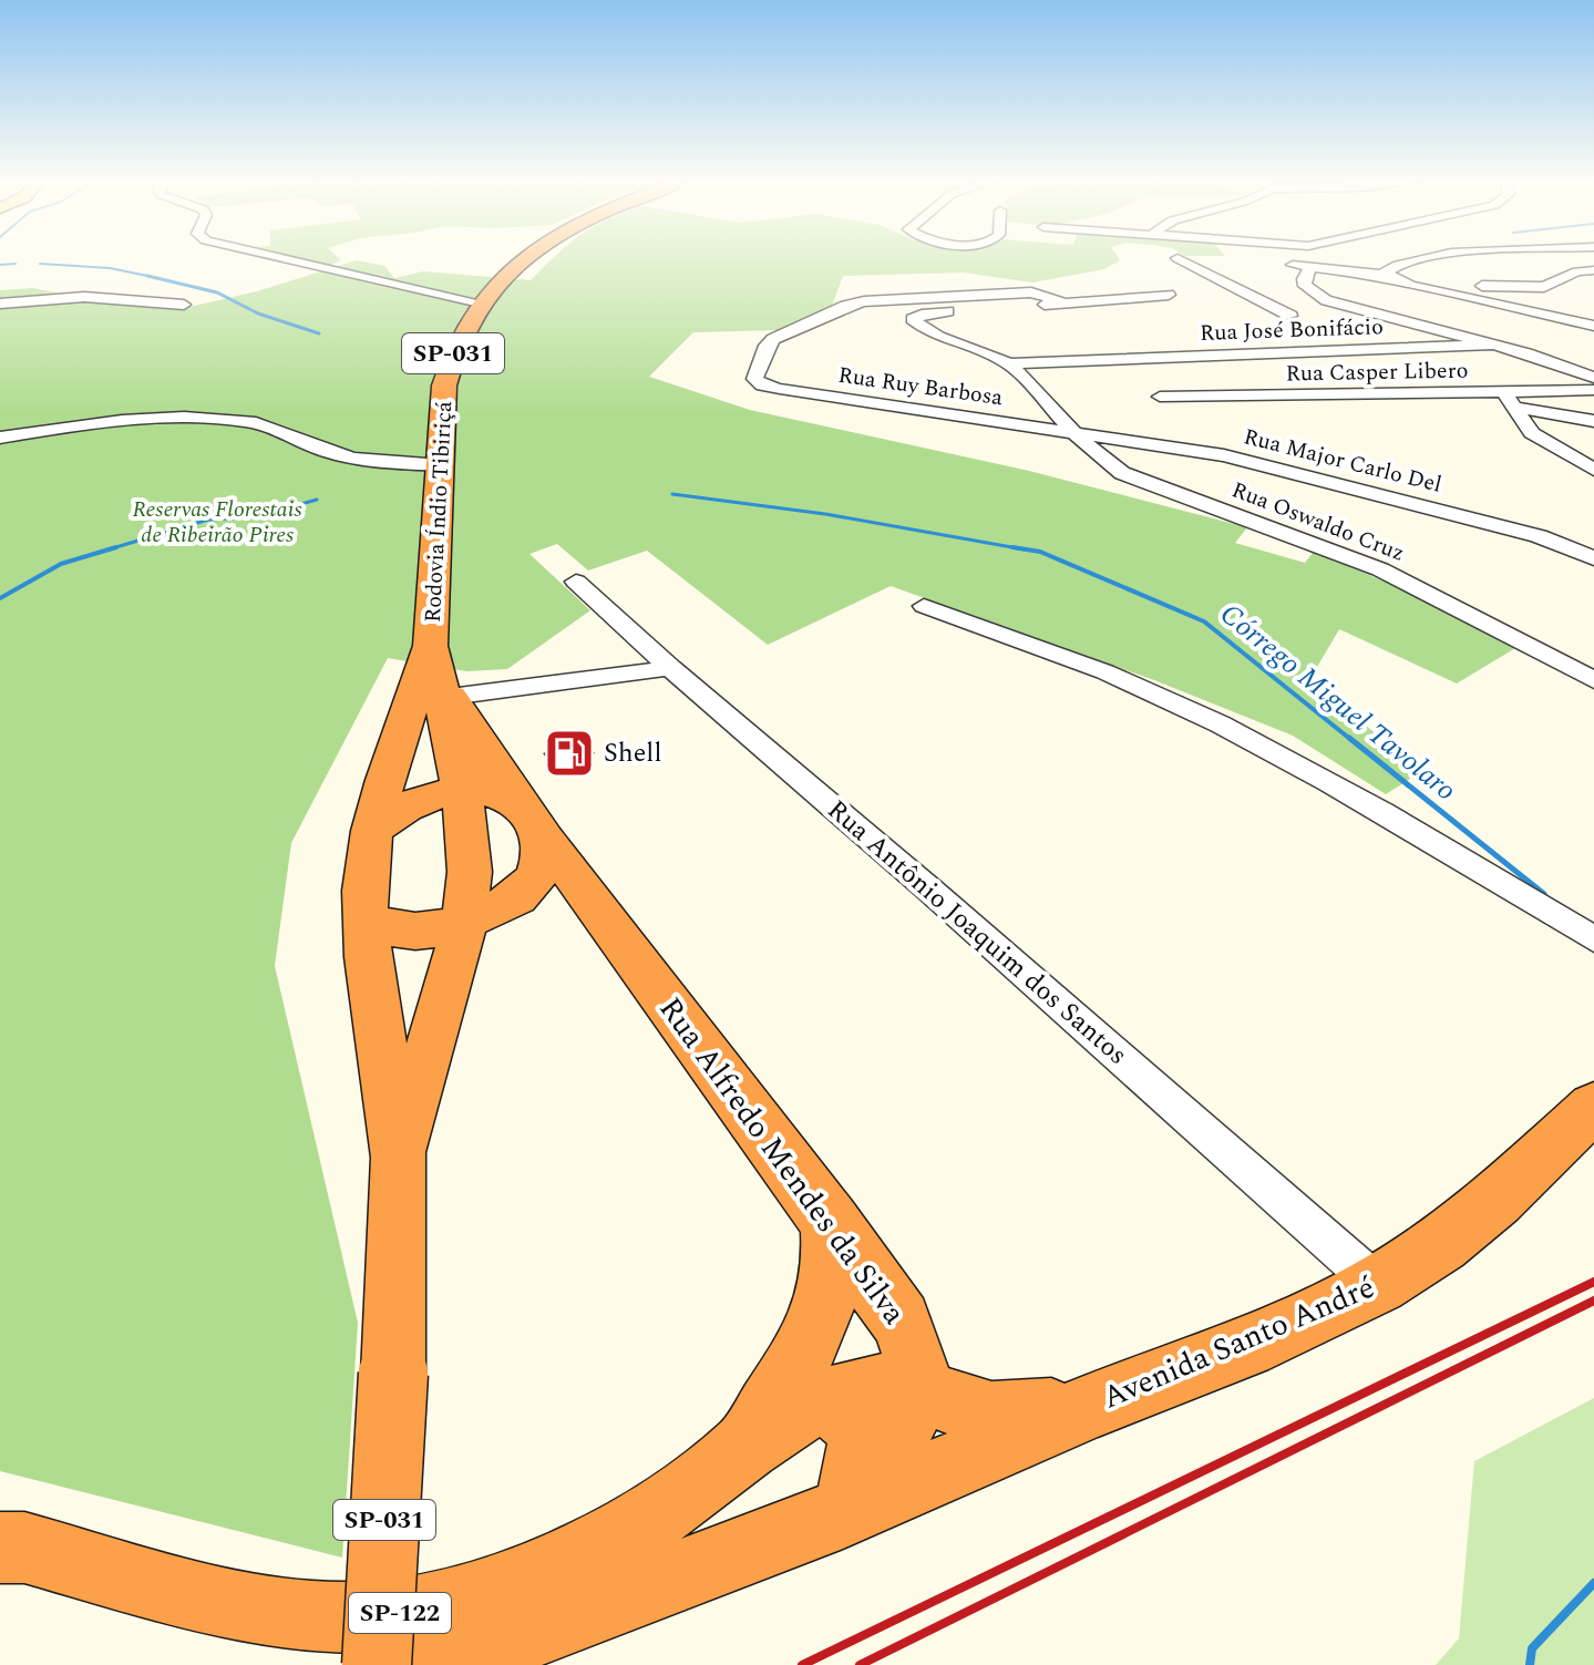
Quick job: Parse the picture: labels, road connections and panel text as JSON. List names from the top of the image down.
{
  "streets": {
    "highway": [
      "SP-031",
      "Rodovia Índio Tibiriçá",
      "Rua Alfredo Mendes da Silva",
      "Avenida Santo André",
      "SP-122"
    ],
    "street": [
      "Rua José Bonifácio",
      "Rua Casper Libero",
      "Rua Ruy Barbosa",
      "Rua Major Carlo Del",
      "Rua Oswaldo Cruz",
      "Rua Antônio Joaquim dos Santos"
    ]
  },
  "crossings": [
    ["Rua José Bonifácio", "Rua Oswaldo Cruz"],
    ["Rua Ruy Barbosa", "Rua Major Carlo Del"],
    ["Rua Ruy Barbosa", "Rua Oswaldo Cruz"],
    ["Rua Major Carlo Del", "Rua Oswaldo Cruz"],
    ["Rodovia Índio Tibiriçá", "Rua Alfredo Mendes da Silva"],
    ["Rua Antônio Joaquim dos Santos", "Avenida Santo André"],
    ["Rua Alfredo Mendes da Silva", "Avenida Santo André"],
    ["Rua Alfredo Mendes da Silva", "SP-122"],
    ["Avenida Santo André", "SP-122"]
  ],
  "water": ["Córrego Miguel Tavolaro"],
  "parks": ["Reservas Florestais de Ribeirão Pires"],
  "places": {
    "fuel station": ["Shell"]
  }
}
